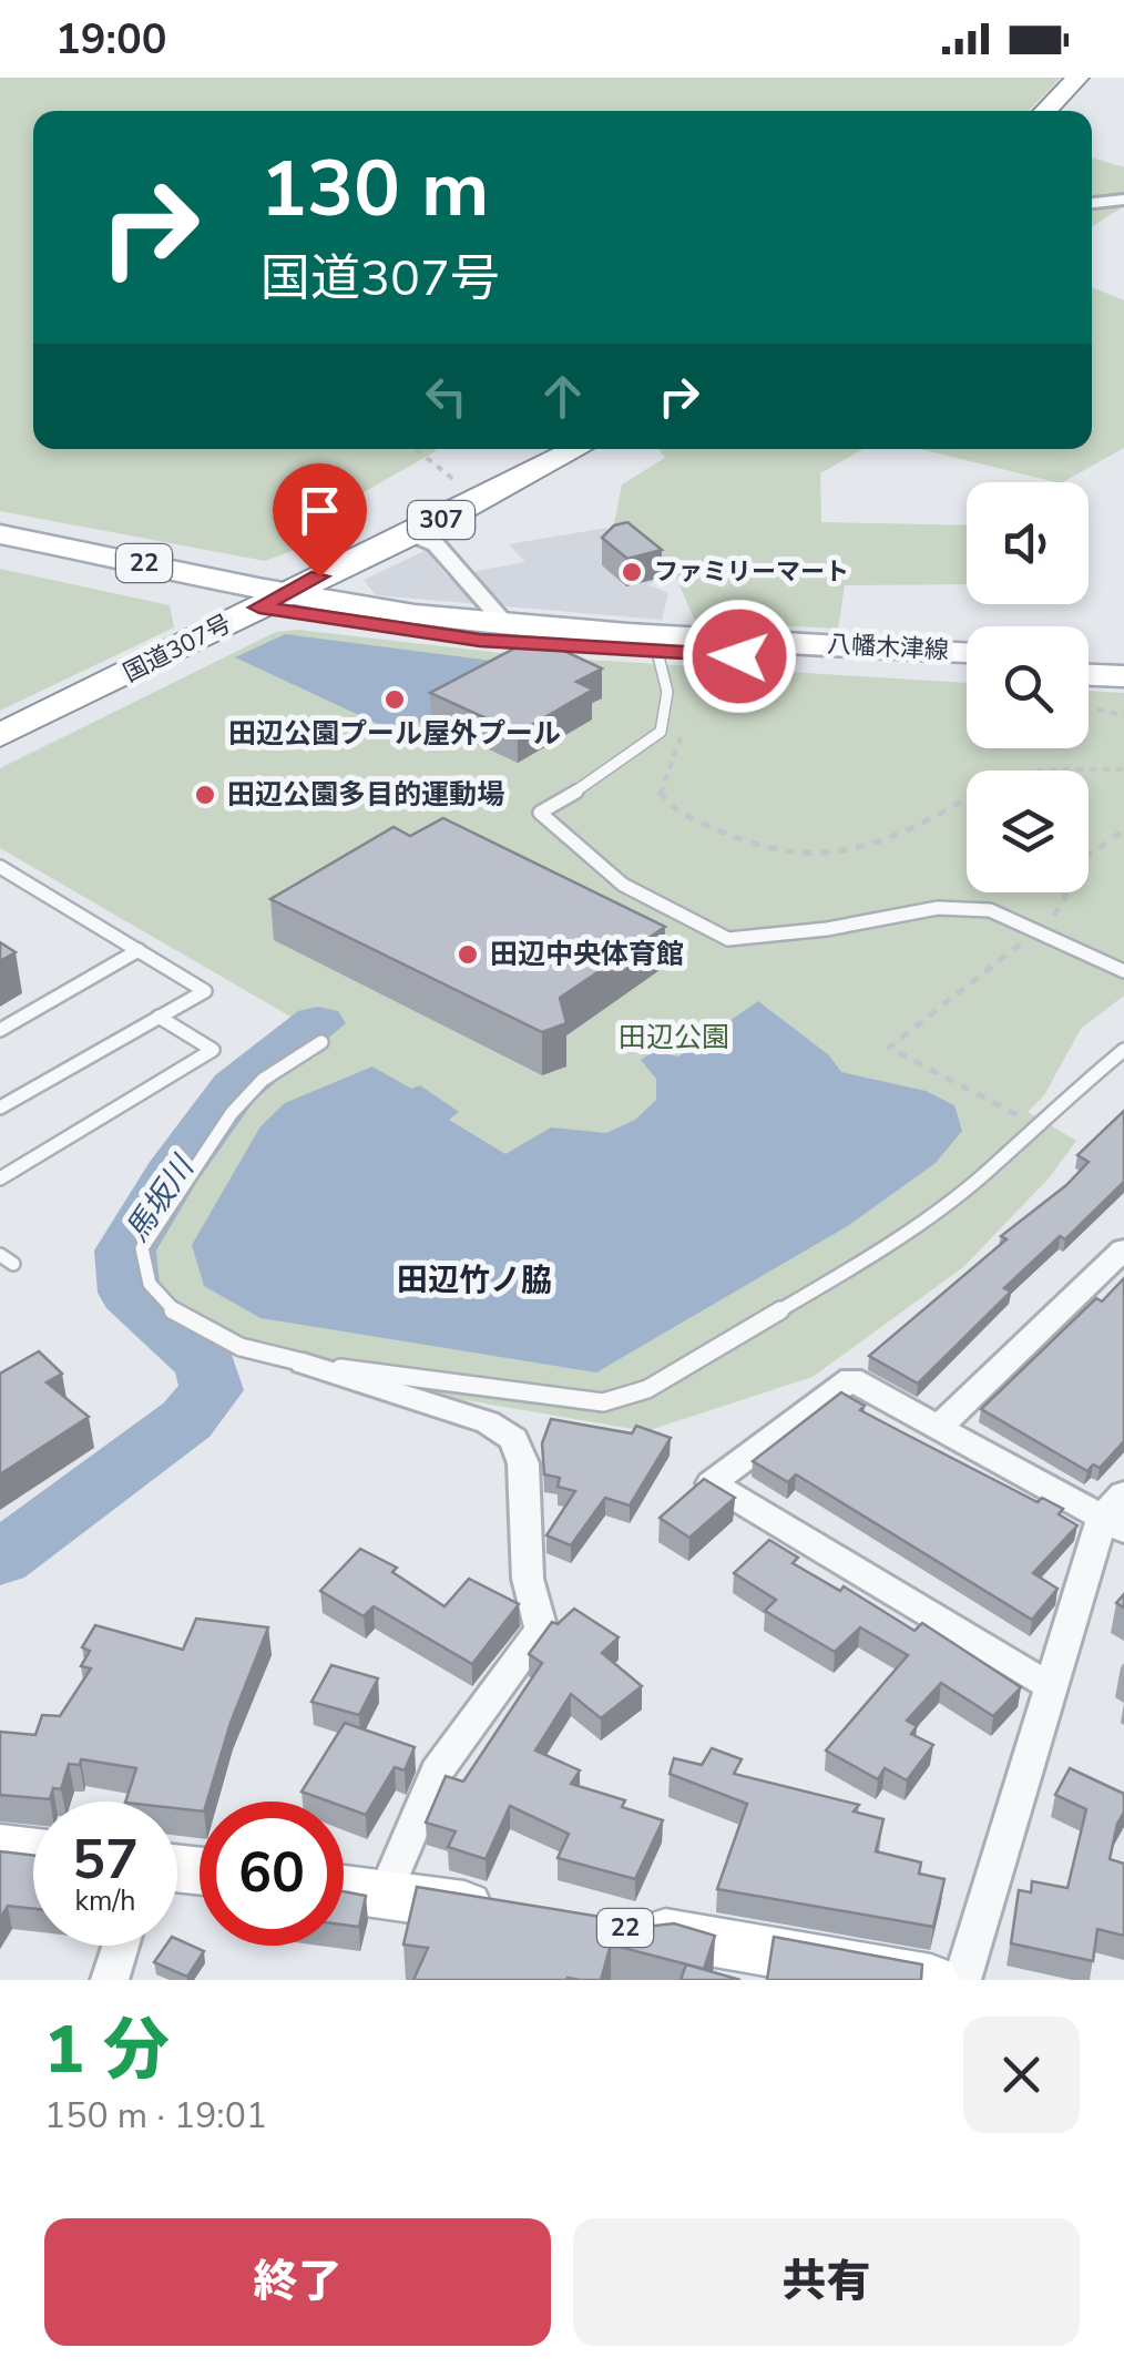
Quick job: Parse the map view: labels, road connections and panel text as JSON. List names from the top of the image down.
{
  "streets": {
    "highway": ["307", "国道307号"],
    "main road": ["22", "八幡木津線"]
  },
  "crossings": [
    ["八幡木津線", "国道307号"]
  ],
  "districts": ["田辺竹ノ脇"],
  "water": ["馬坂川"],
  "parks": ["田辺公園"],
  "places": [
    "ファミリーマート",
    "田辺公園プール屋外プール",
    "田辺公園多目的運動場",
    "田辺中央体育館"
  ],
  "page": {
    "status": "19:00",
    "turn": ["130 m", "国道307号"],
    "speed": "57 km/h",
    "limit": "60",
    "heading": ["1 分", "150 m · 19:01"],
    "buttons": ["終了", "共有"]
  }
}
